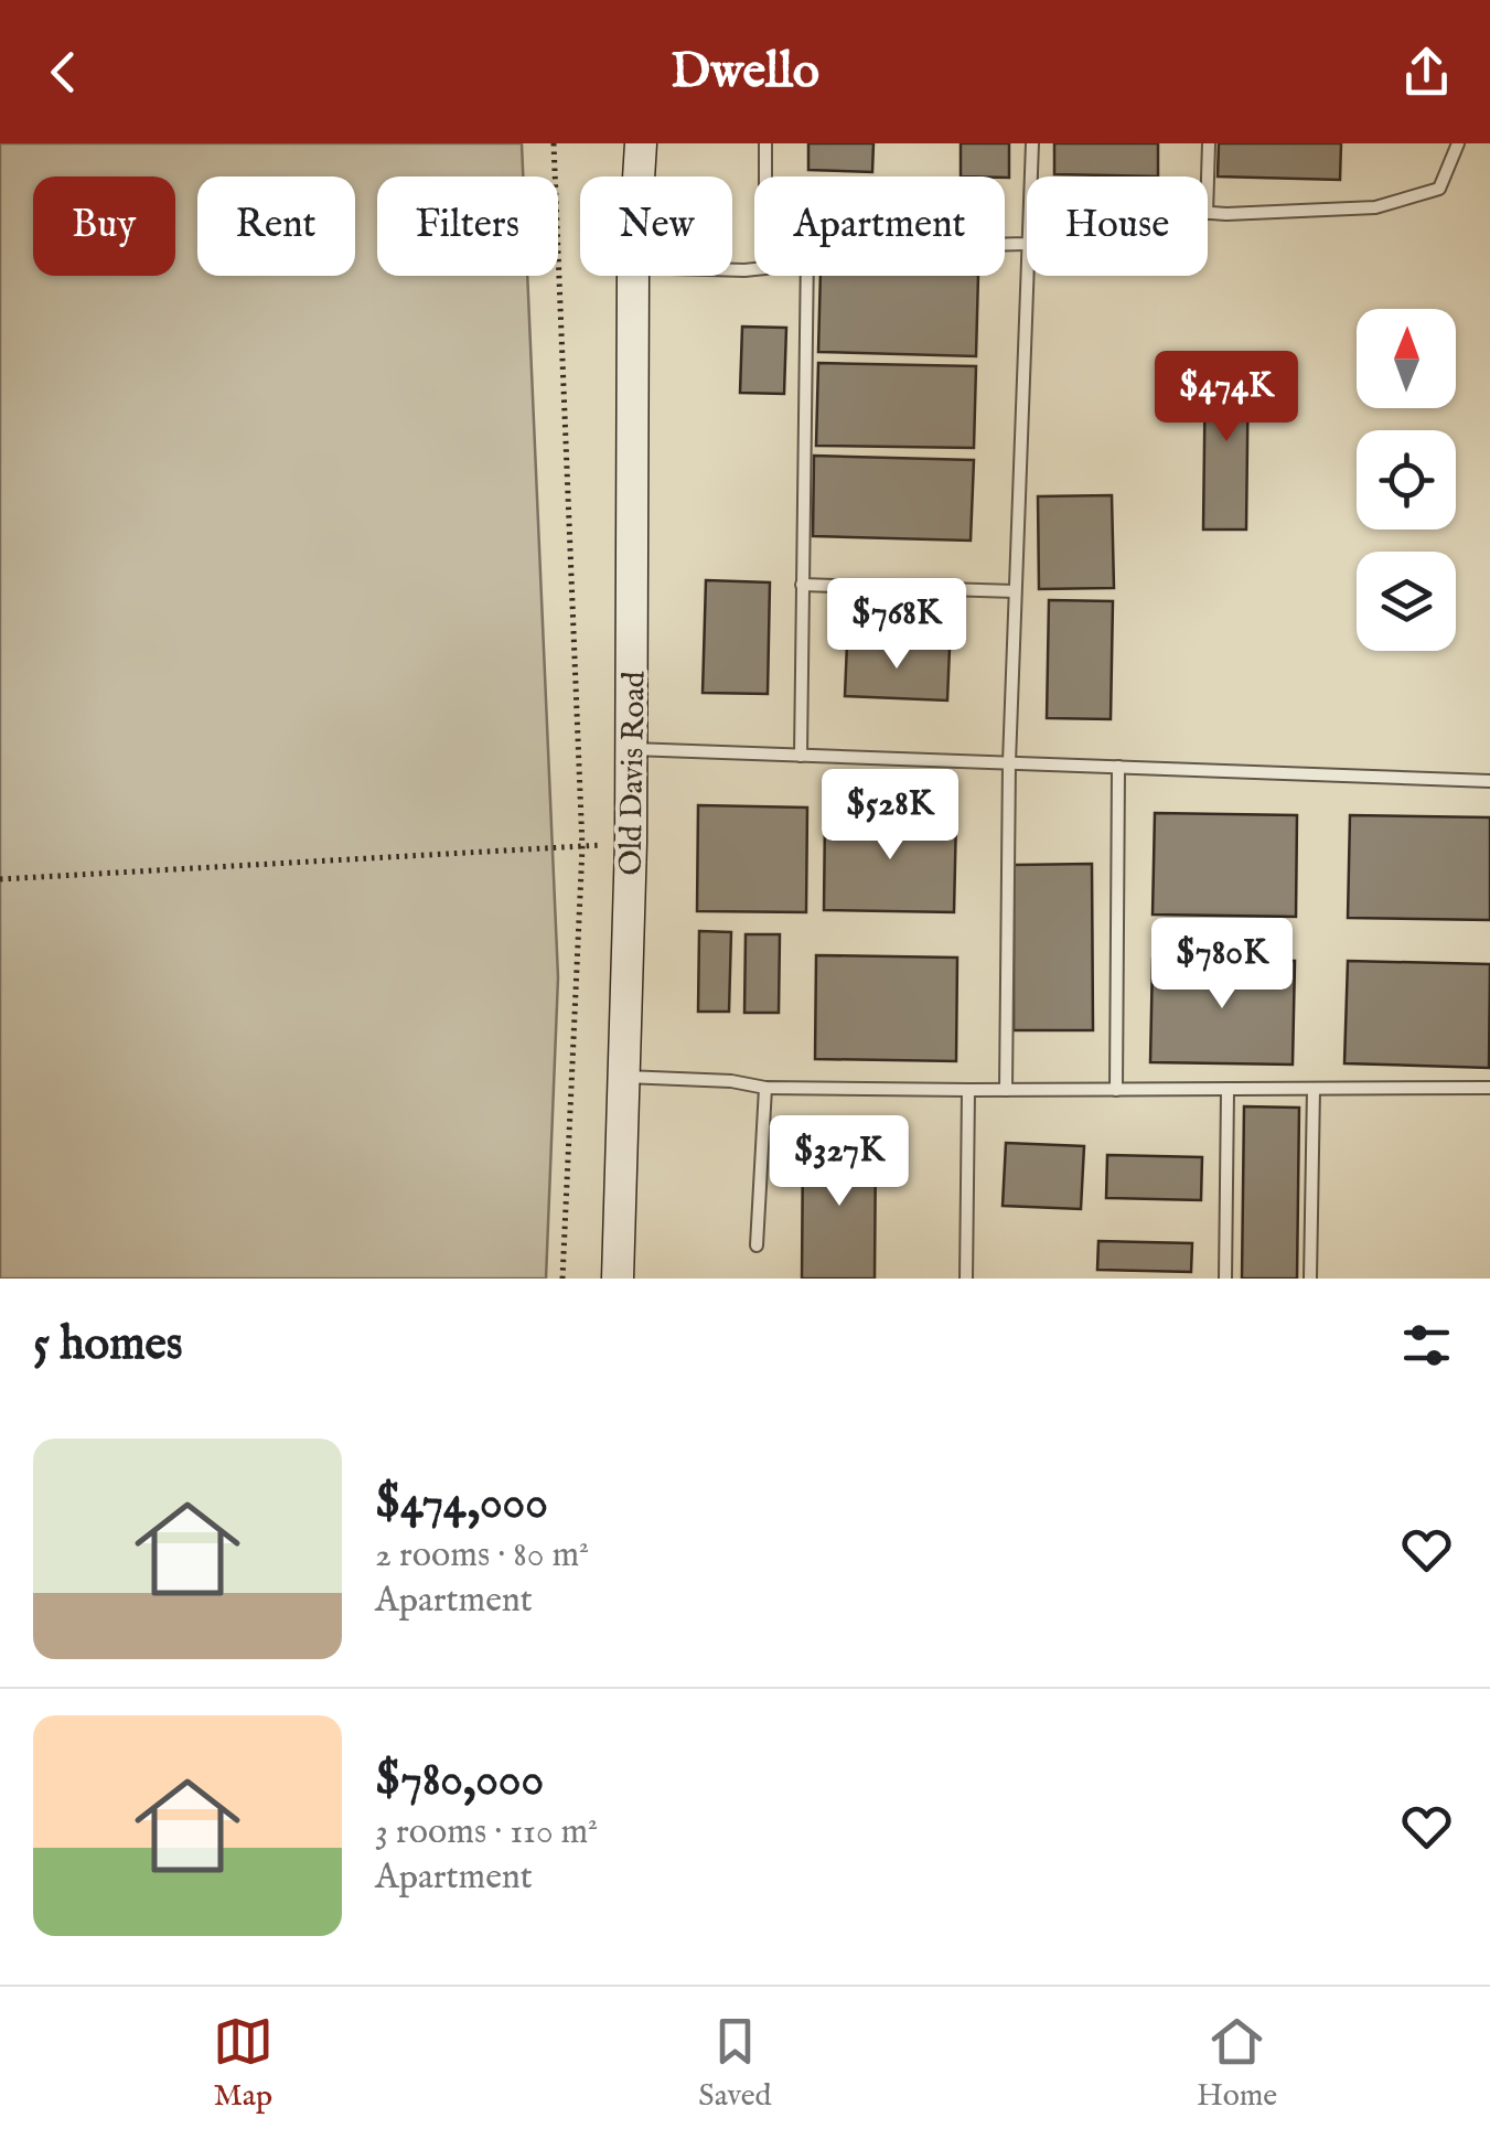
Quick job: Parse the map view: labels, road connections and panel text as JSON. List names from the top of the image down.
{
  "streets": {
    "street": ["Old Davis Road"]
  },
  "north": "top",
  "page": {
    "header": "Dwello",
    "chip": [
      "Buy",
      "Rent",
      "Filters",
      "New",
      "Apartment",
      "House"
    ],
    "price": [
      "$474K",
      "$768K",
      "$528K",
      "$780K",
      "$327K"
    ],
    "heading": "5 homes",
    "list": [
      {
        "name": "$474,000",
        "note": "2 rooms · 80 m² · Apartment"
      },
      {
        "name": "$780,000",
        "note": "3 rooms · 110 m² · Apartment"
      }
    ],
    "tabs": ["Map", "Saved", "Home"]
  }
}
